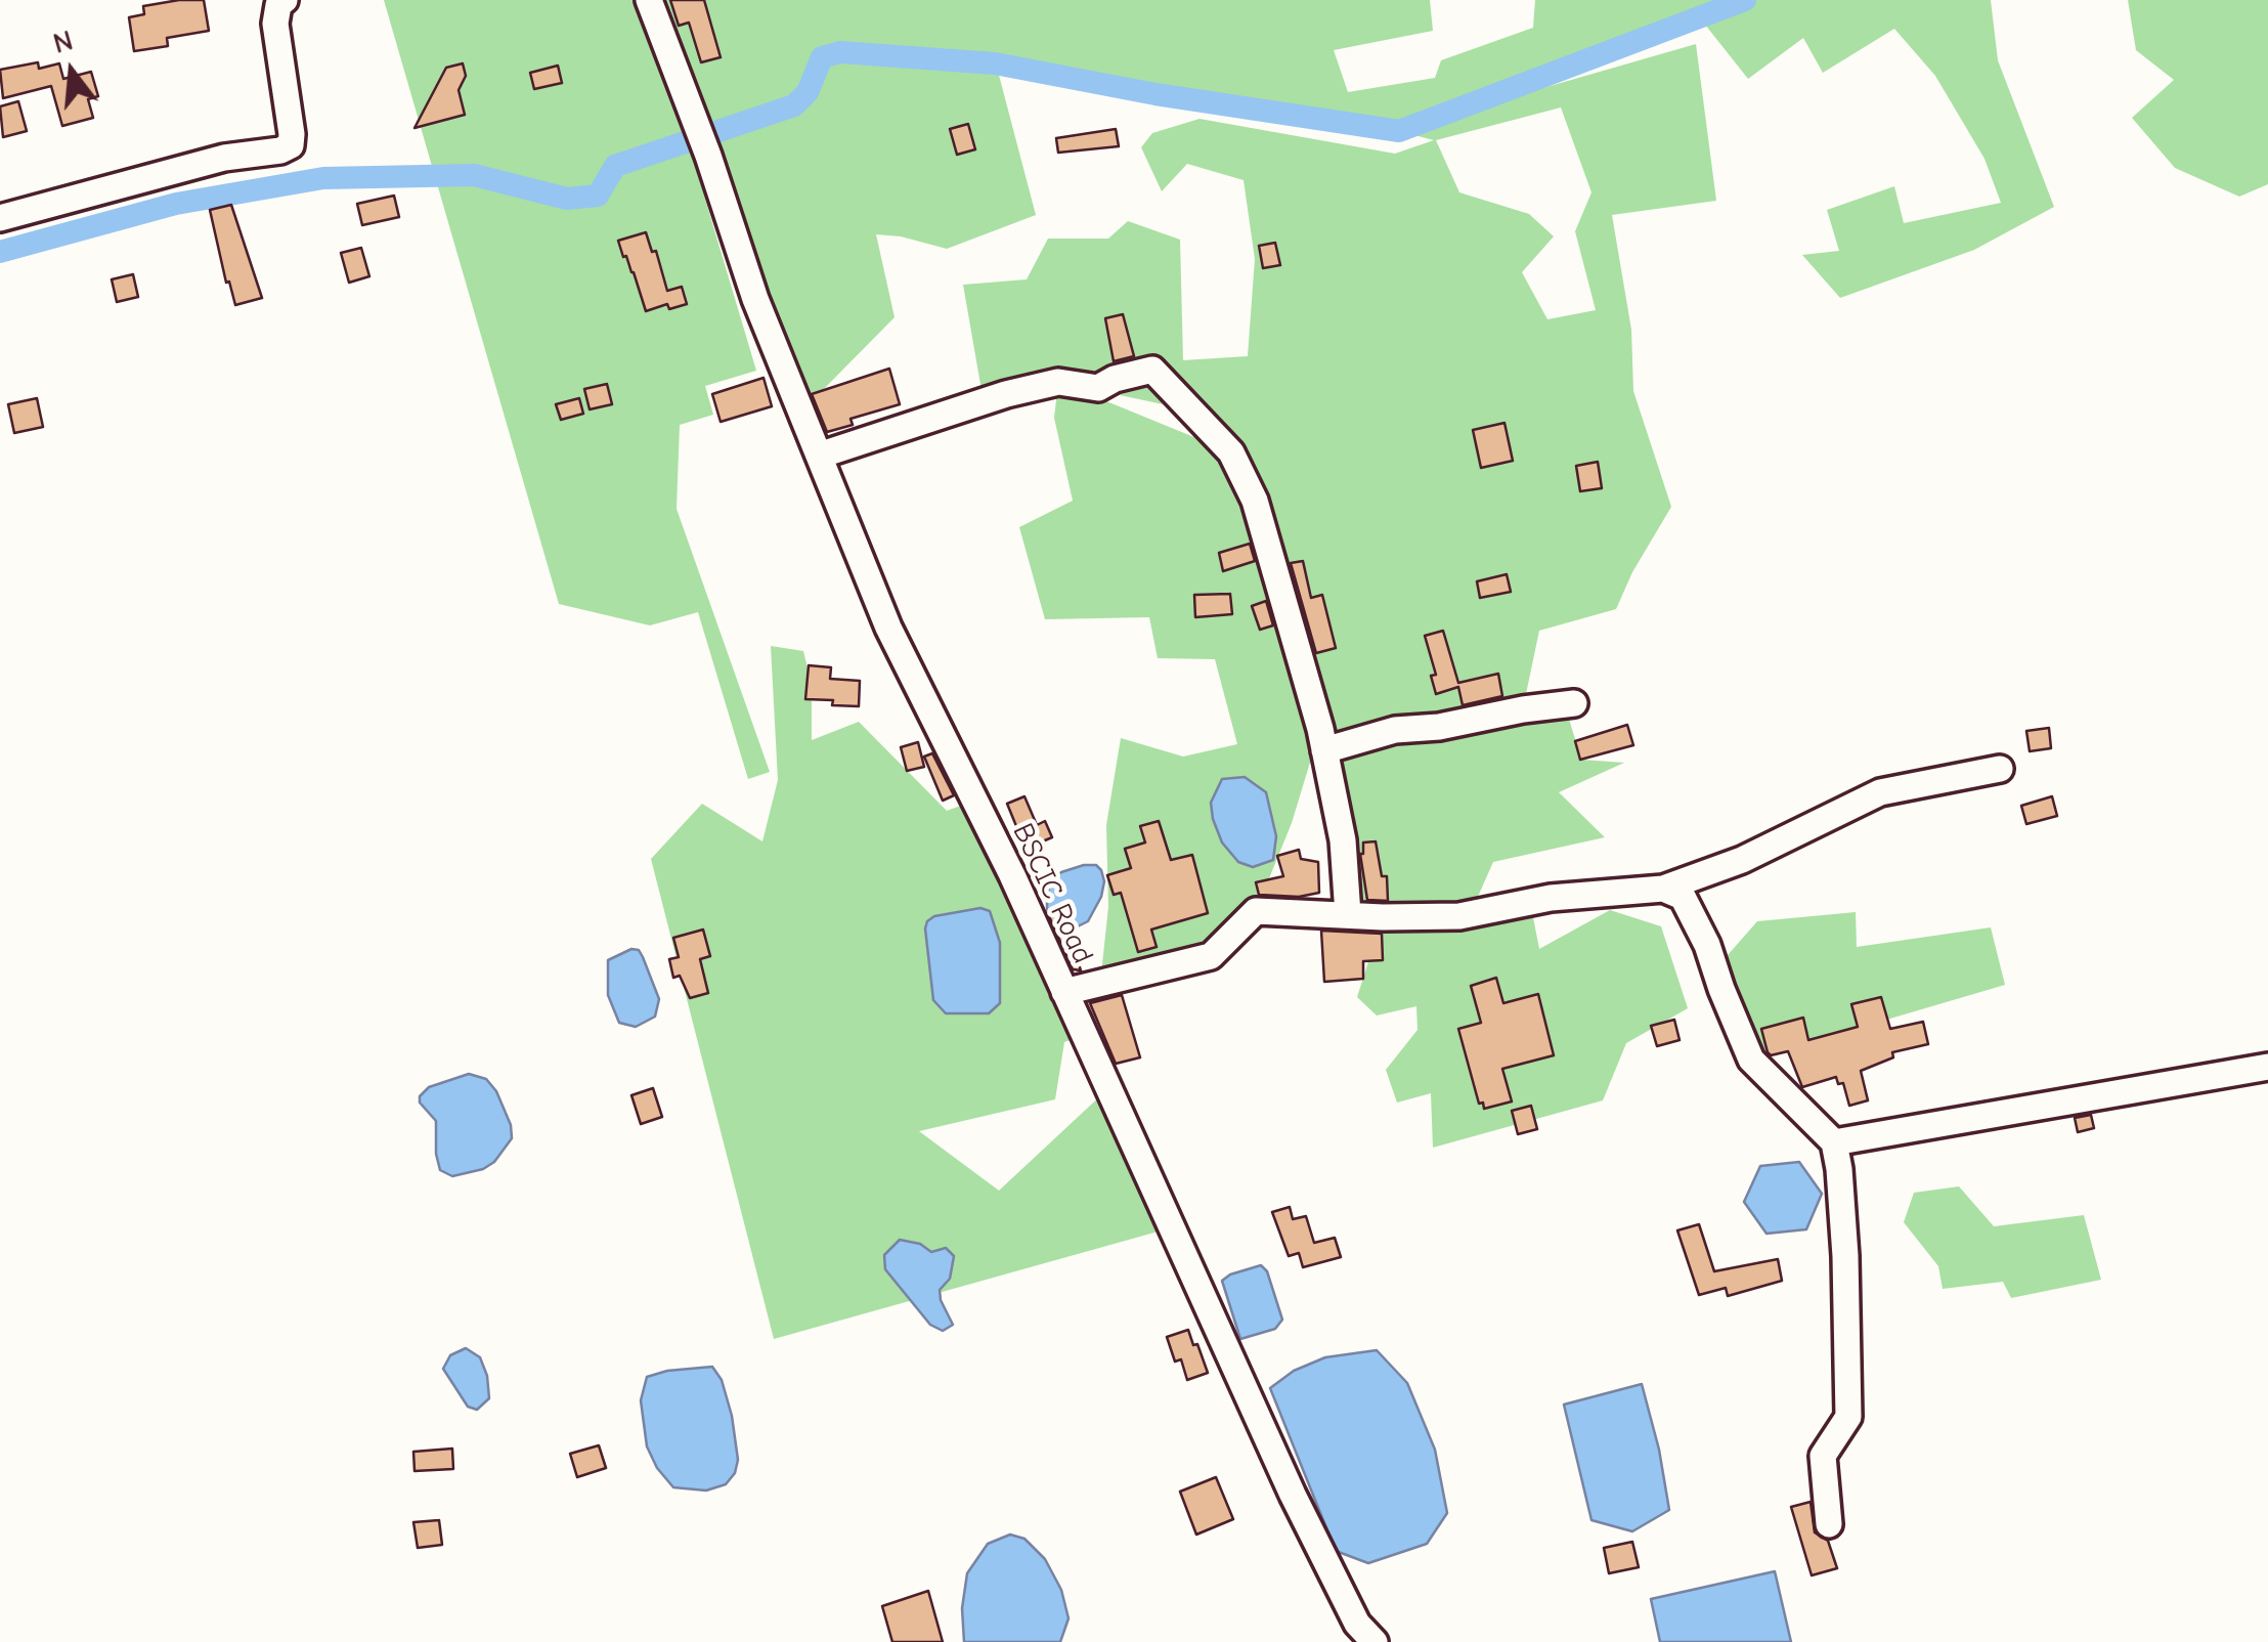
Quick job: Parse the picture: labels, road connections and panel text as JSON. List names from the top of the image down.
{
  "streets": {
    "street": ["BSCIC Road"]
  },
  "north": "top"
}
